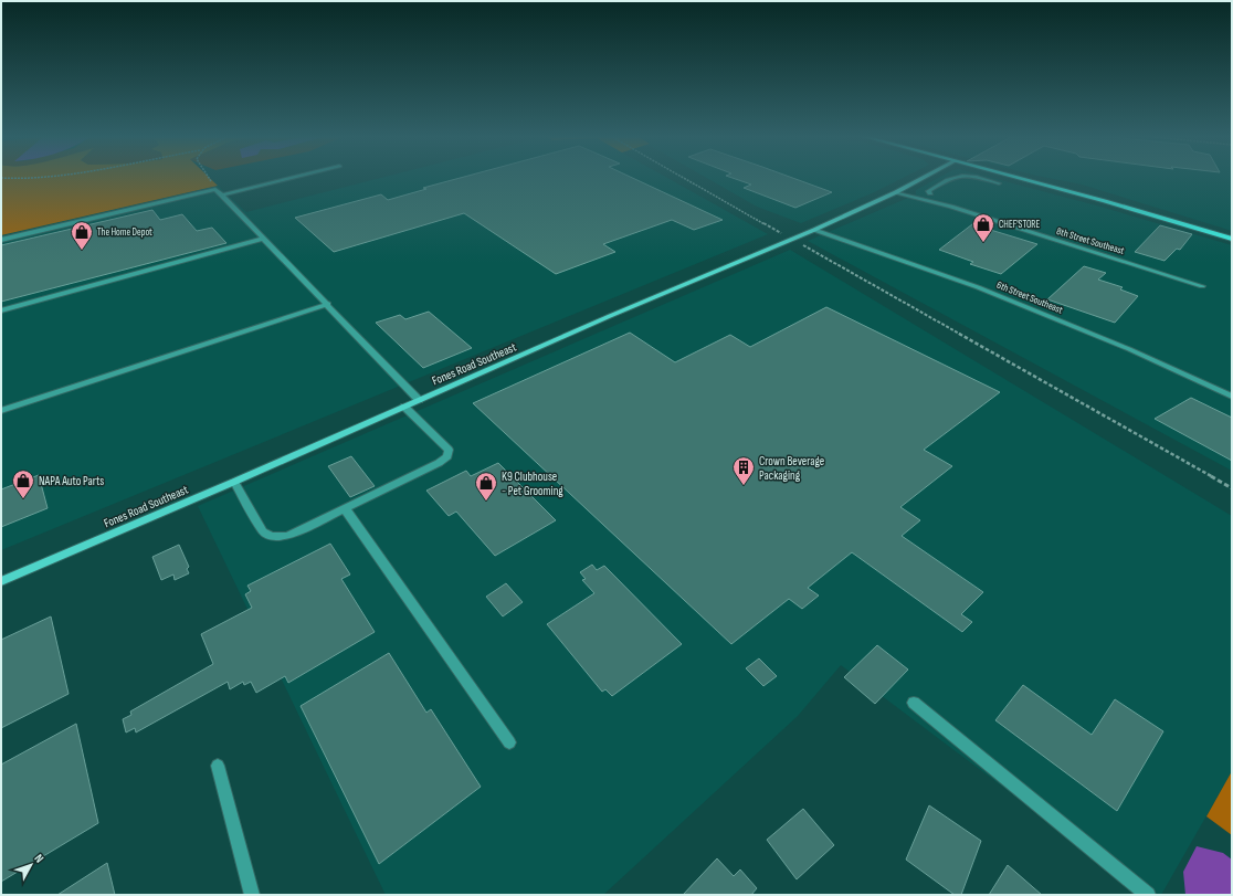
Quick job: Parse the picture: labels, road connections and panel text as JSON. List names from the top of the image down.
{
  "streets": {
    "street": ["8th Street Southeast", "6th Street Southeast", "Fones Road Southeast"]
  },
  "crossings": [
    ["8th Street Southeast", "Fones Road Southeast"],
    ["6th Street Southeast", "Fones Road Southeast"]
  ],
  "places": {
    "shop": [
      "CHEF'STORE",
      "The Home Depot",
      "NAPA Auto Parts",
      "K9 Clubhouse - Pet Grooming"
    ],
    "building": ["Crown Beverage Packaging"]
  },
  "north": "top right"
}
